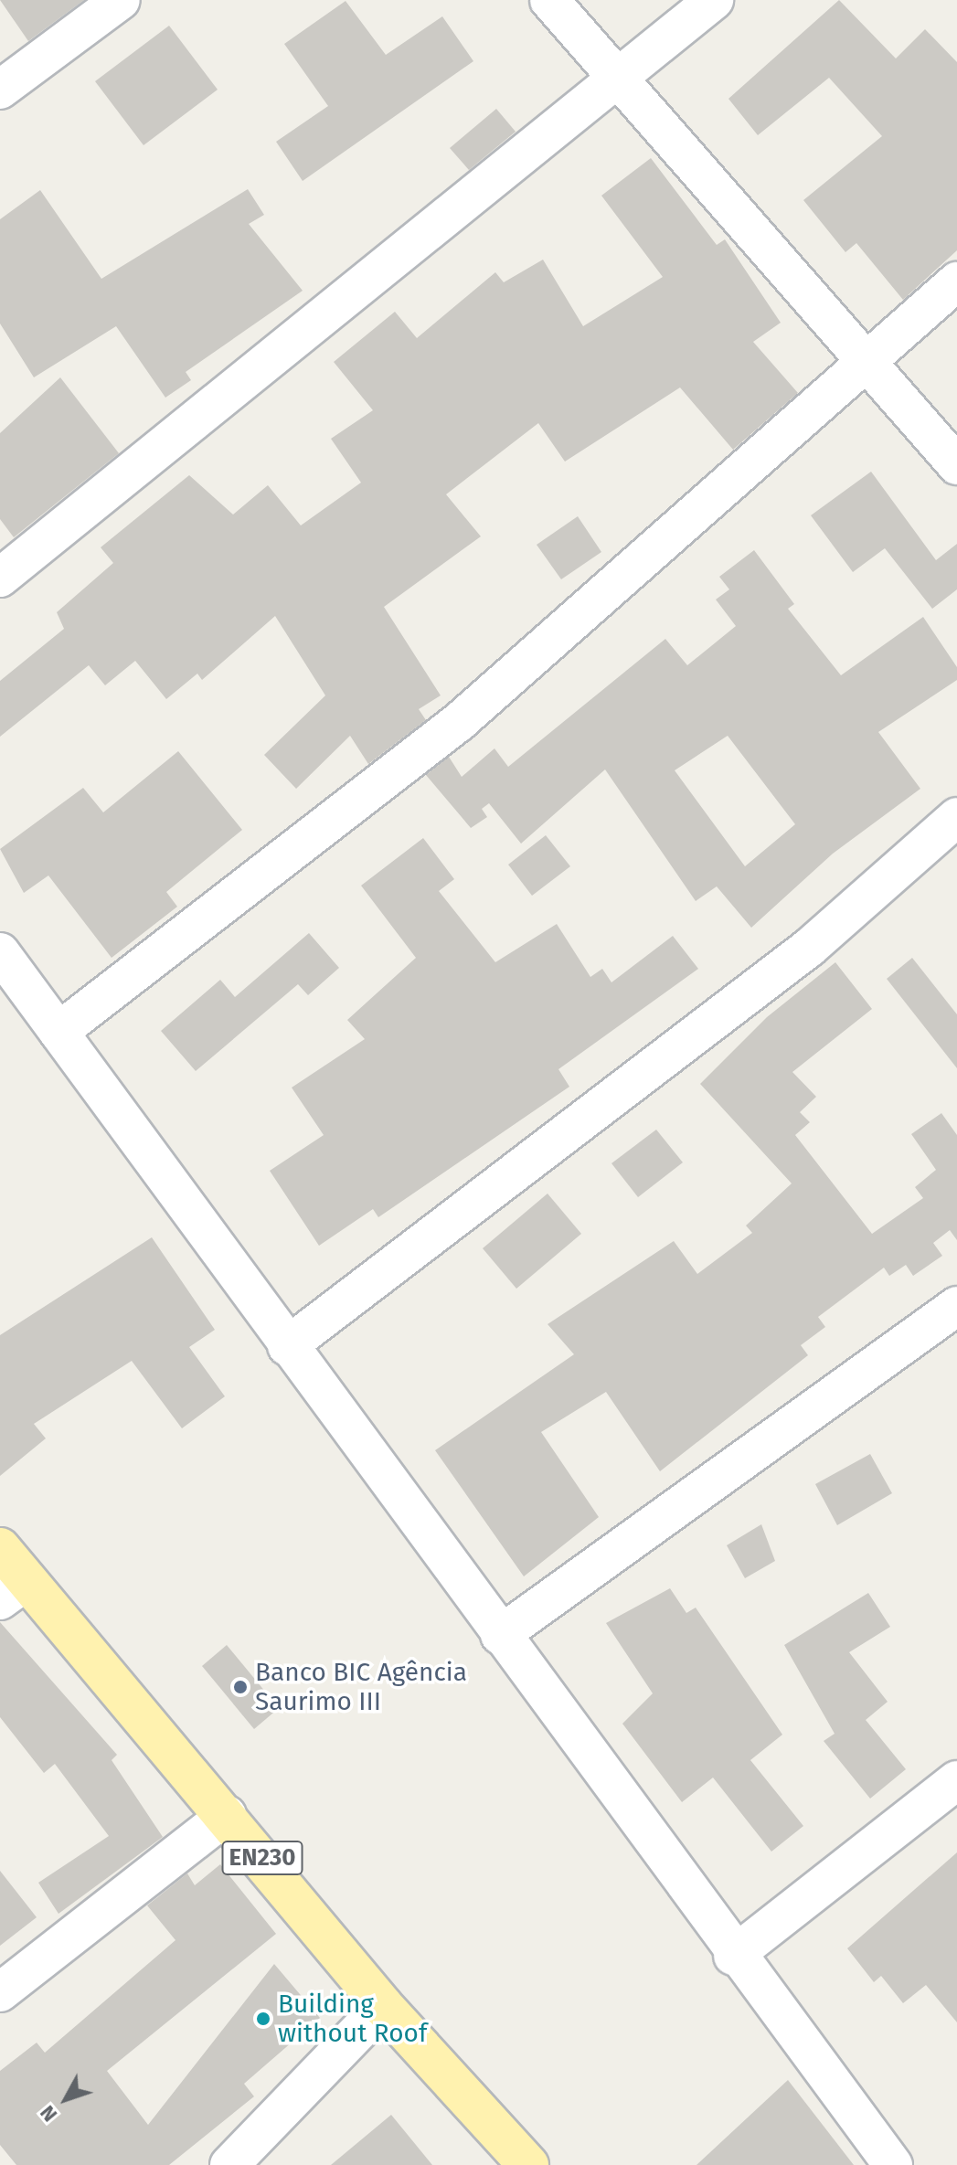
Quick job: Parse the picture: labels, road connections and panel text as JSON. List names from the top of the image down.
{
  "streets": {
    "main road": ["EN230"]
  },
  "places": ["Banco BIC Agência Saurimo III", "Building without Roof"],
  "north": "bottom left"
}
